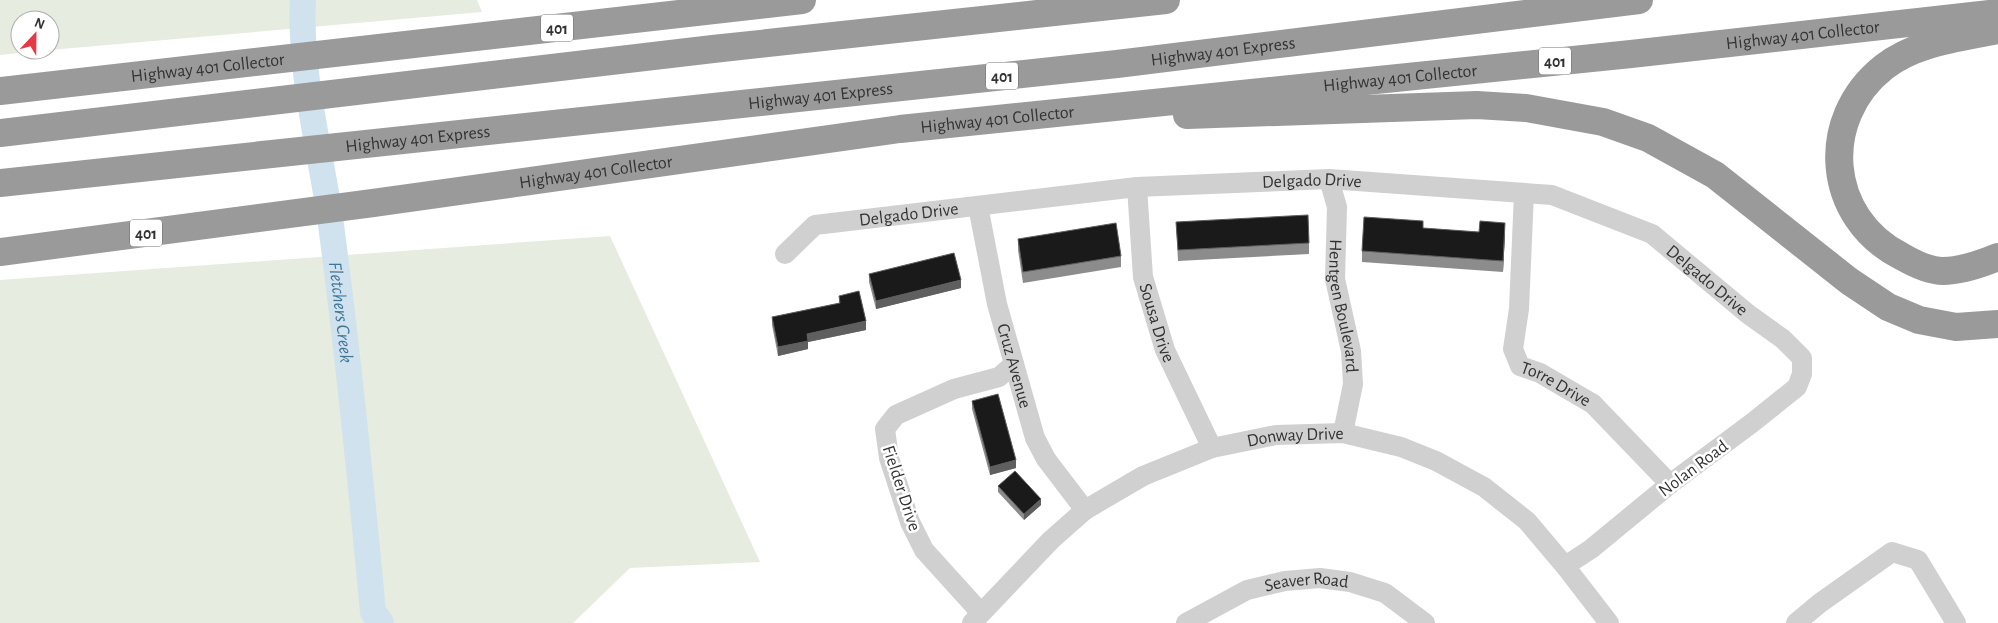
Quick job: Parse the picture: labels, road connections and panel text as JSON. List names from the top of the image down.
{
  "streets": {
    "highway": ["401", "Highway 401 Collector", "Highway 401 Express"],
    "street": [
      "Delgado Drive",
      "Hentgen Boulevard",
      "Sousa Drive",
      "Cruz Avenue",
      "Torre Drive",
      "Donway Drive",
      "Nolan Road",
      "Fielder Drive",
      "Seaver Road"
    ]
  },
  "crossings": [
    ["Delgado Drive", "Hentgen Boulevard"],
    ["Delgado Drive", "Sousa Drive"],
    ["Delgado Drive", "Cruz Avenue"],
    ["Delgado Drive", "Torre Drive"],
    ["Delgado Drive", "Nolan Road"],
    ["Hentgen Boulevard", "Donway Drive"],
    ["Sousa Drive", "Donway Drive"],
    ["Cruz Avenue", "Donway Drive"],
    ["Cruz Avenue", "Fielder Drive"],
    ["Torre Drive", "Nolan Road"],
    ["Donway Drive", "Nolan Road"],
    ["Donway Drive", "Fielder Drive"]
  ],
  "water": ["Fletchers Creek"],
  "north": "top"
}
